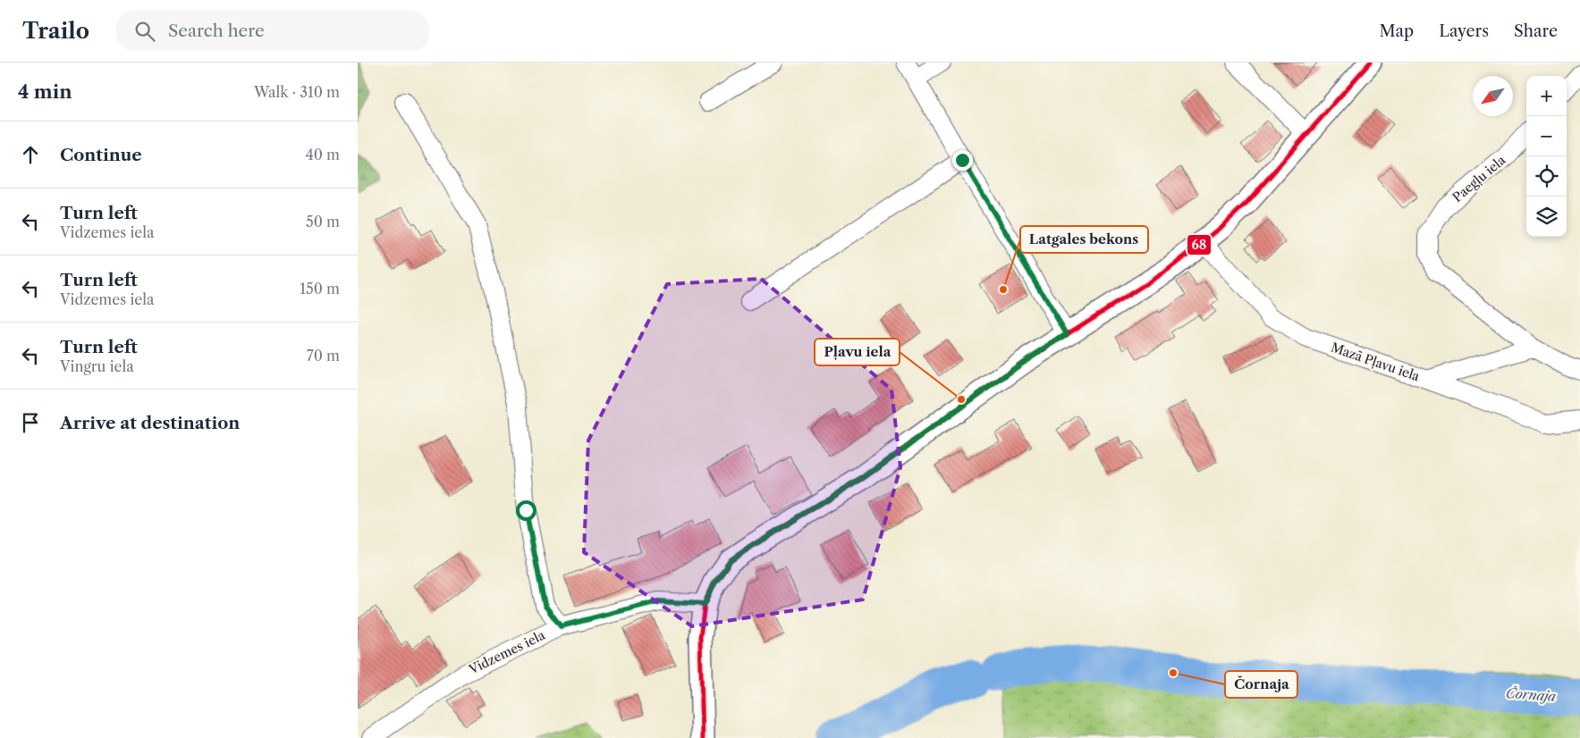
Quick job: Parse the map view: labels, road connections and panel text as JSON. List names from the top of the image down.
{
  "streets": {
    "street": ["Paegļu iela", "Mazā Pļavu iela", "Vidzemes iela"]
  },
  "water": ["Čornaja"],
  "places": ["Latgales bekons", "Pļavu iela", "Čornaja"],
  "lines": ["transit line 68"],
  "north": "bottom left",
  "page": {
    "header": "Trailo",
    "search": "Search here",
    "nav": ["Map", "Layers", "Share"],
    "heading": ["4 min", "Walk · 310 m"],
    "map_buttons": ["+", "−"],
    "list": [
      ["Continue", "40 m"],
      ["Turn left", "Vidzemes iela", "50 m"],
      ["Turn left", "Vidzemes iela", "150 m"],
      ["Turn left", "Vingru iela", "70 m"],
      "Arrive at destination"
    ]
  }
}
